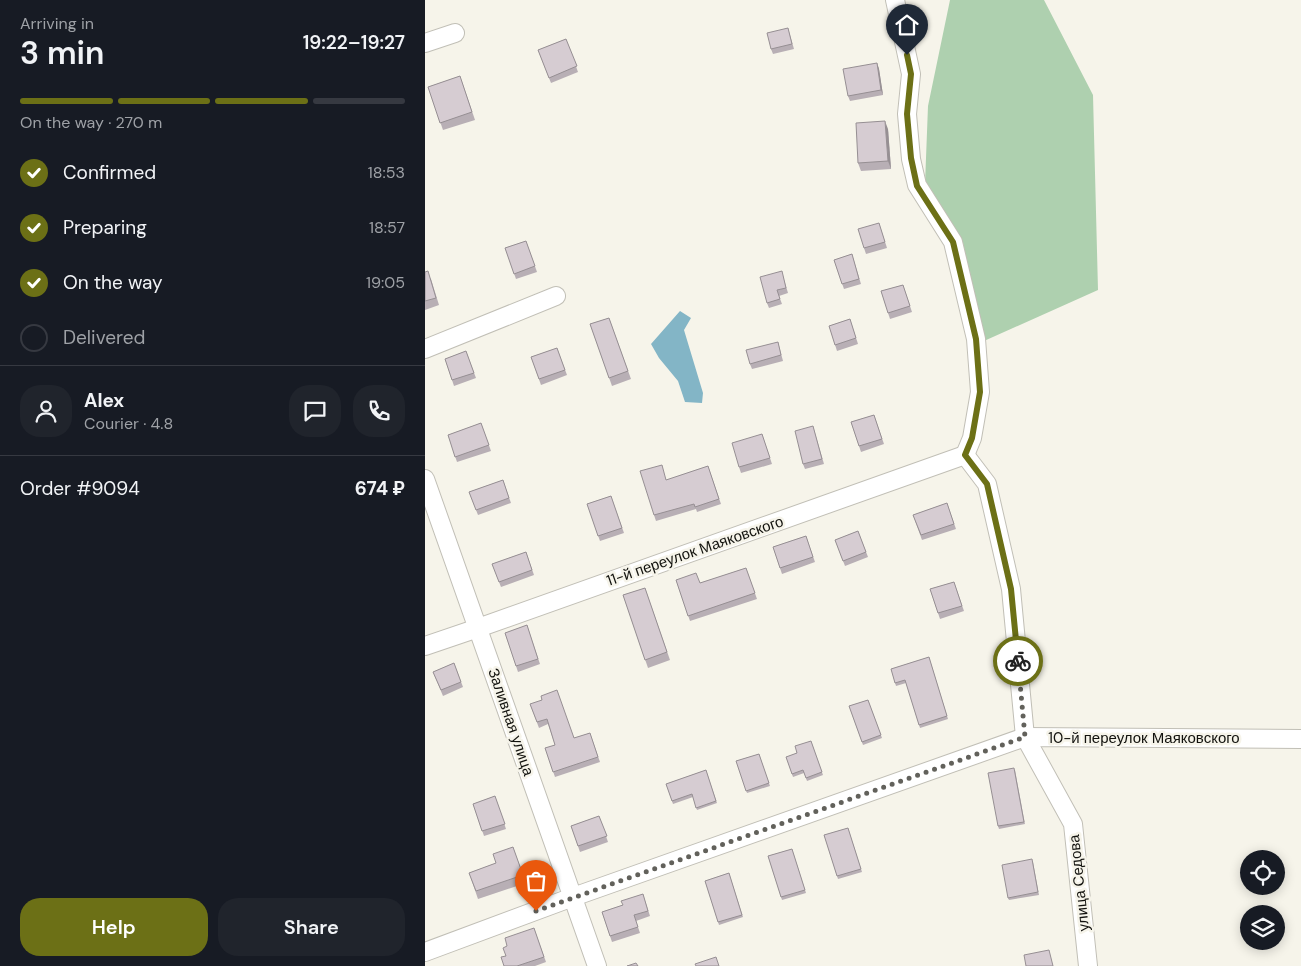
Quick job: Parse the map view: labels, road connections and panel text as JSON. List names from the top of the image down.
{
  "streets": {
    "street": [
      "11-й переулок Маяковского",
      "Заливная улица",
      "10-й переулок Маяковского",
      "улица Седова"
    ]
  },
  "crossings": [
    ["11-й переулок Маяковского", "Заливная улица"],
    ["11-й переулок Маяковского", "улица Седова"],
    ["Заливная улица", "10-й переулок Маяковского"],
    ["10-й переулок Маяковского", "улица Седова"]
  ],
  "page": {
    "heading": ["3 min", "Arriving in", "19:22–19:27"],
    "panel": [
      "Alex",
      "Courier · 4.8",
      "Order #9094",
      "674 ₽"
    ],
    "bar": "On the way · 270 m",
    "list": [
      ["Confirmed", "18:53"],
      ["Preparing", "18:57"],
      ["On the way", "19:05"],
      "Delivered"
    ],
    "buttons": ["Help", "Share"]
  }
}
